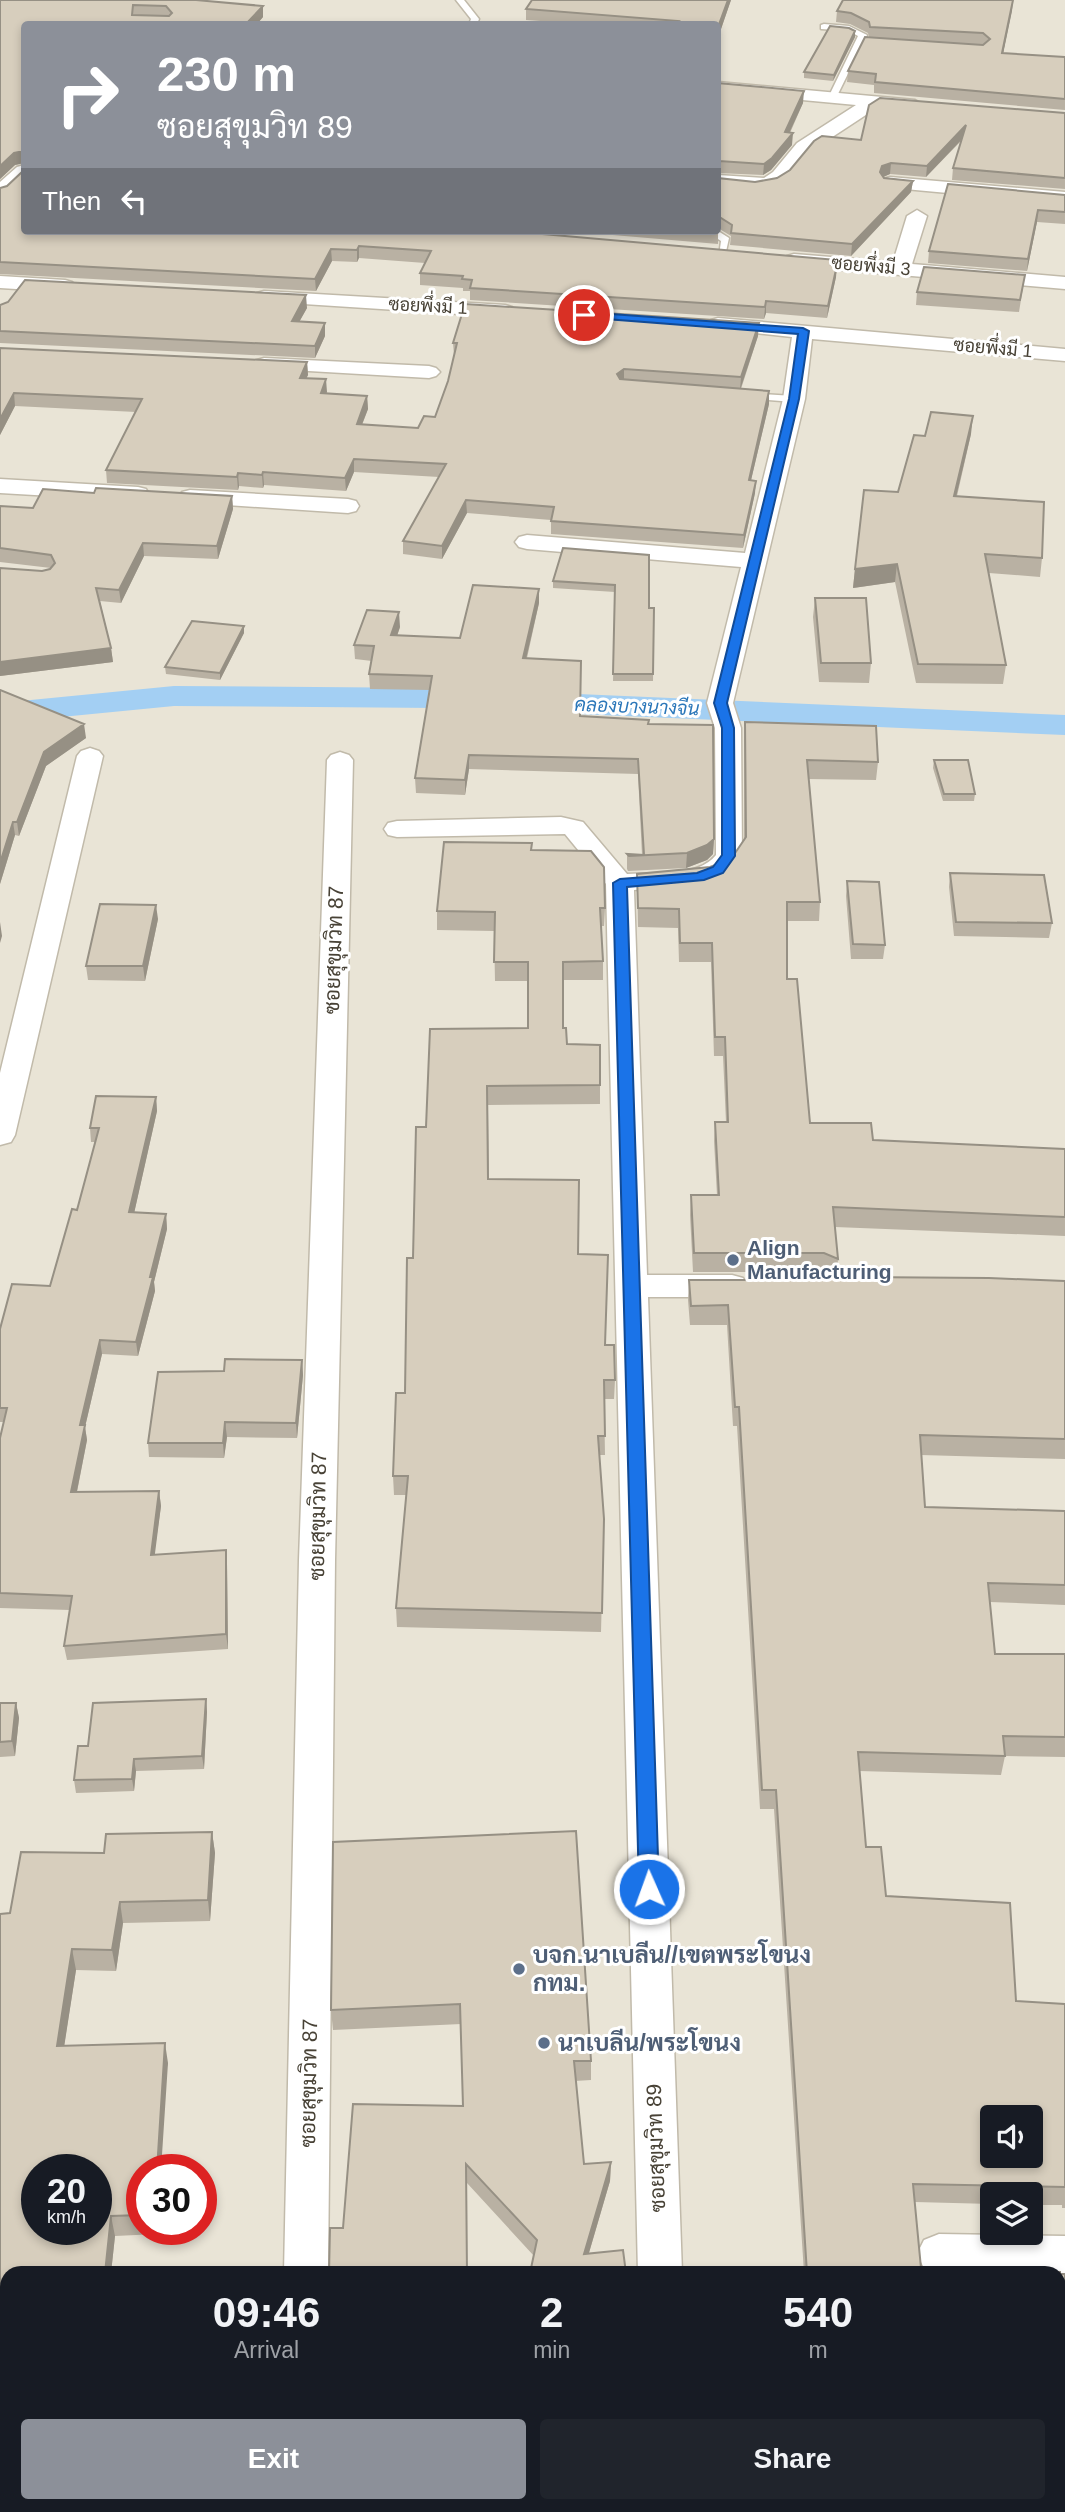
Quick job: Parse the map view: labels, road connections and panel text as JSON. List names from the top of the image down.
{
  "streets": {
    "street": [
      "ซอยพึ่งมี 3",
      "ซอยพึ่งมี 1",
      "ซอยสุขุมวิท 87",
      "ซอยสุขุมวิท 89"
    ]
  },
  "water": ["คลองบางนางจีน"],
  "places": ["Align Manufacturing", "บจก.นาเบลีน//เขตพระโขนง กทม.", "นาเบลีน/พระโขนง"],
  "page": {
    "turn": ["230 m", "ซอยสุขุมวิท 89"],
    "then": "Then",
    "speed": "20 km/h",
    "limit": "30",
    "eta": [
      "09:46",
      "Arrival",
      "2",
      "min",
      "540",
      "m"
    ],
    "buttons": ["Exit", "Share"]
  }
}
